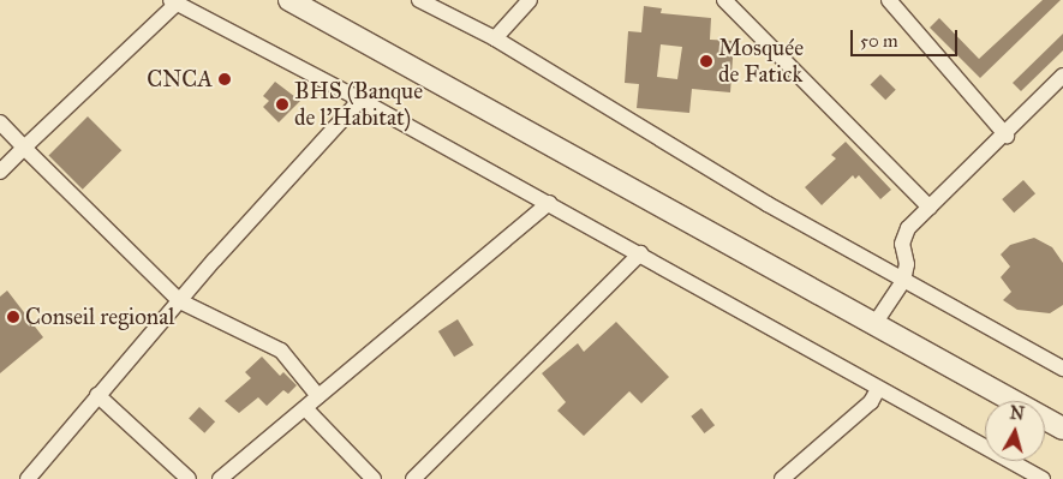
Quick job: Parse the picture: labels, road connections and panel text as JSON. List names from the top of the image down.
{
  "places": [
    "Mosquée de Fatick",
    "CNCA",
    "BHS (Banque de l'Habitat)",
    "Conseil regional"
  ],
  "scale_bar": "50 m",
  "north": "top"
}
